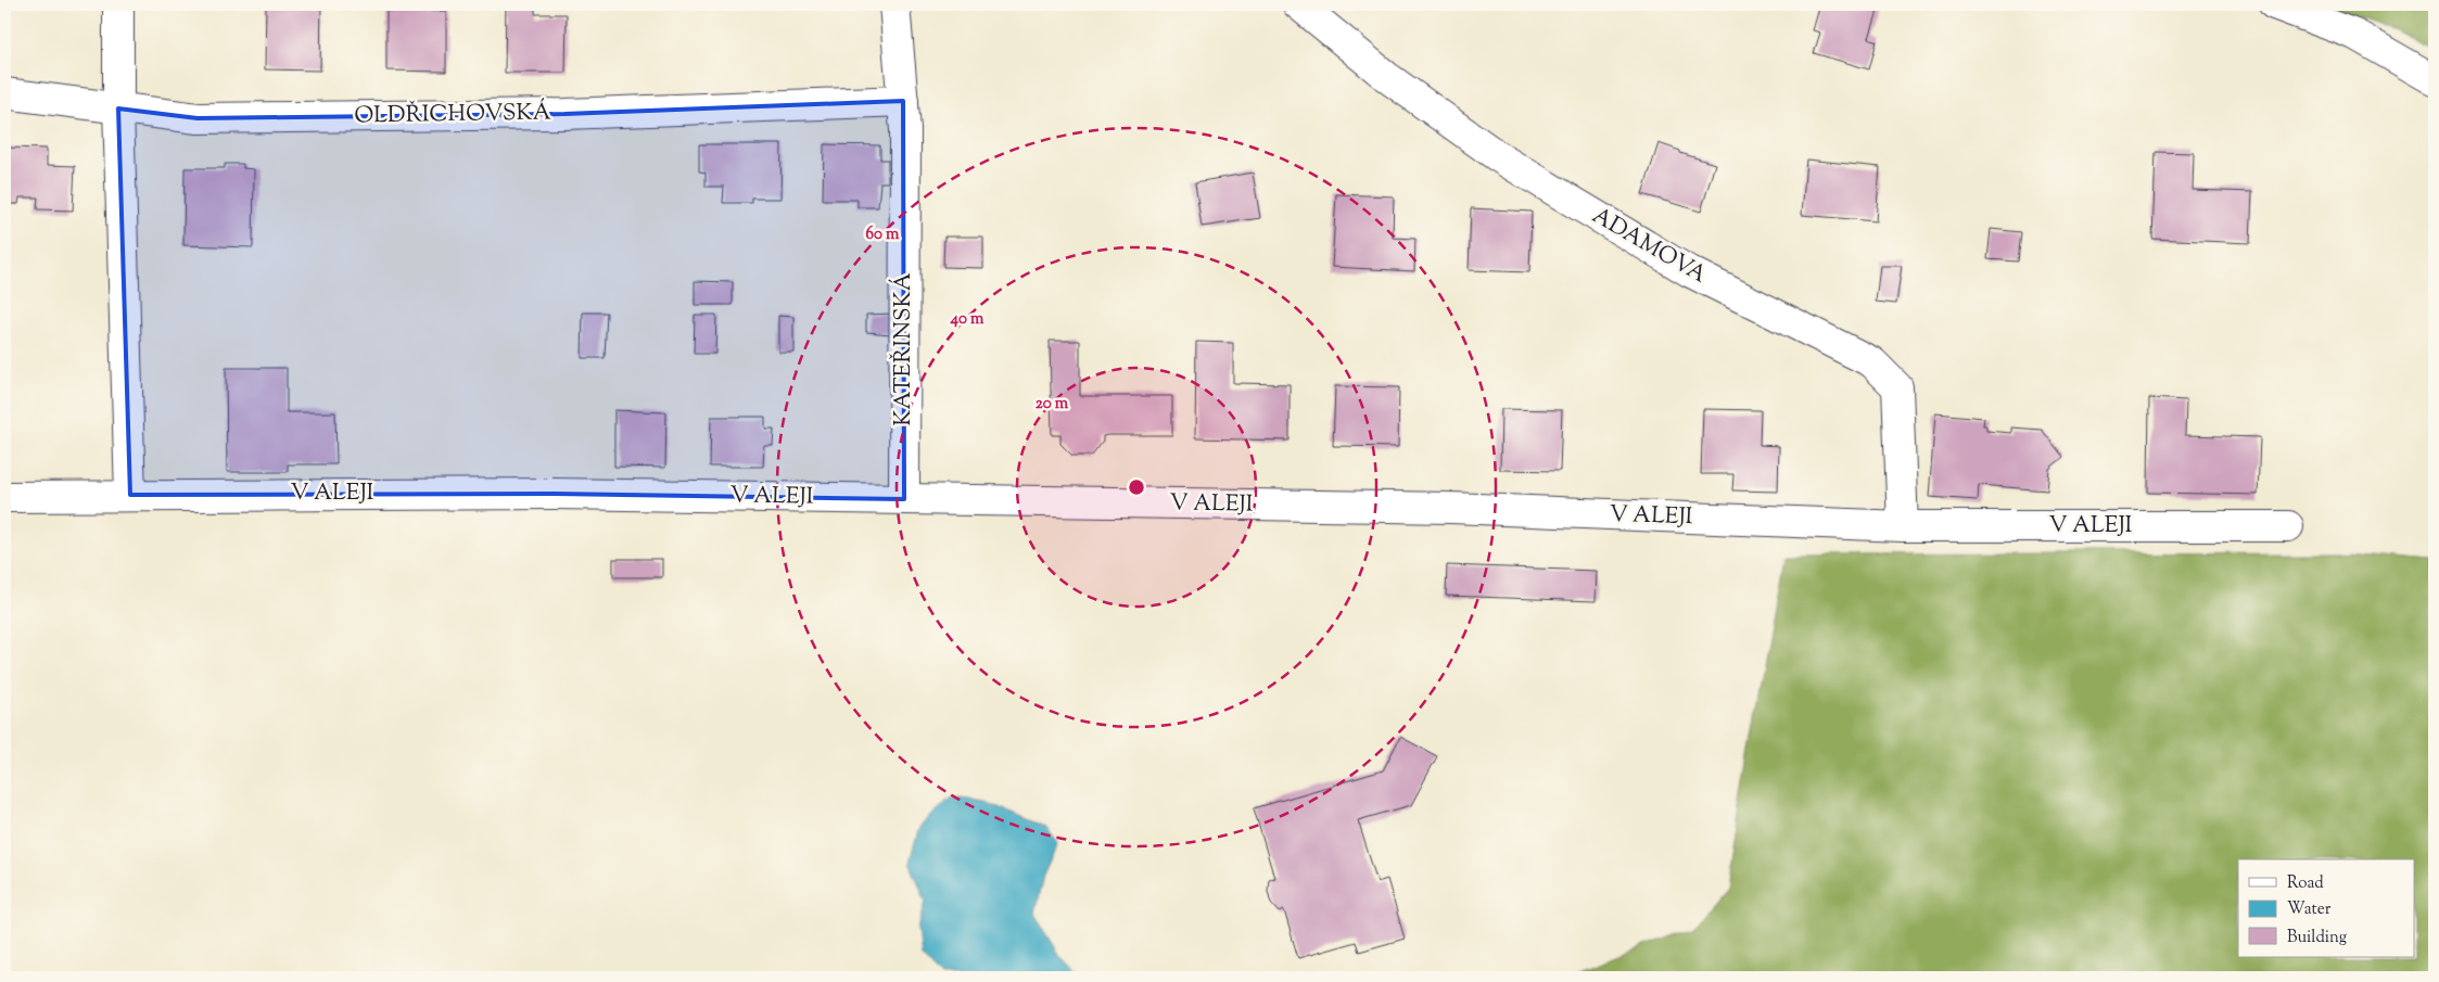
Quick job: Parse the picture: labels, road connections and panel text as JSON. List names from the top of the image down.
{
  "streets": {
    "street": [
      "OLDŘICHOVSKÁ",
      "ADAMOVA",
      "KATEŘINSKÁ",
      "V ALEJI"
    ]
  },
  "crossings": [
    ["OLDŘICHOVSKÁ", "KATEŘINSKÁ"],
    ["ADAMOVA", "V ALEJI"],
    ["KATEŘINSKÁ", "V ALEJI"]
  ],
  "legend": ["Road", "Water", "Building"],
  "rings": ["60 m", "40 m", "20 m"]
}
